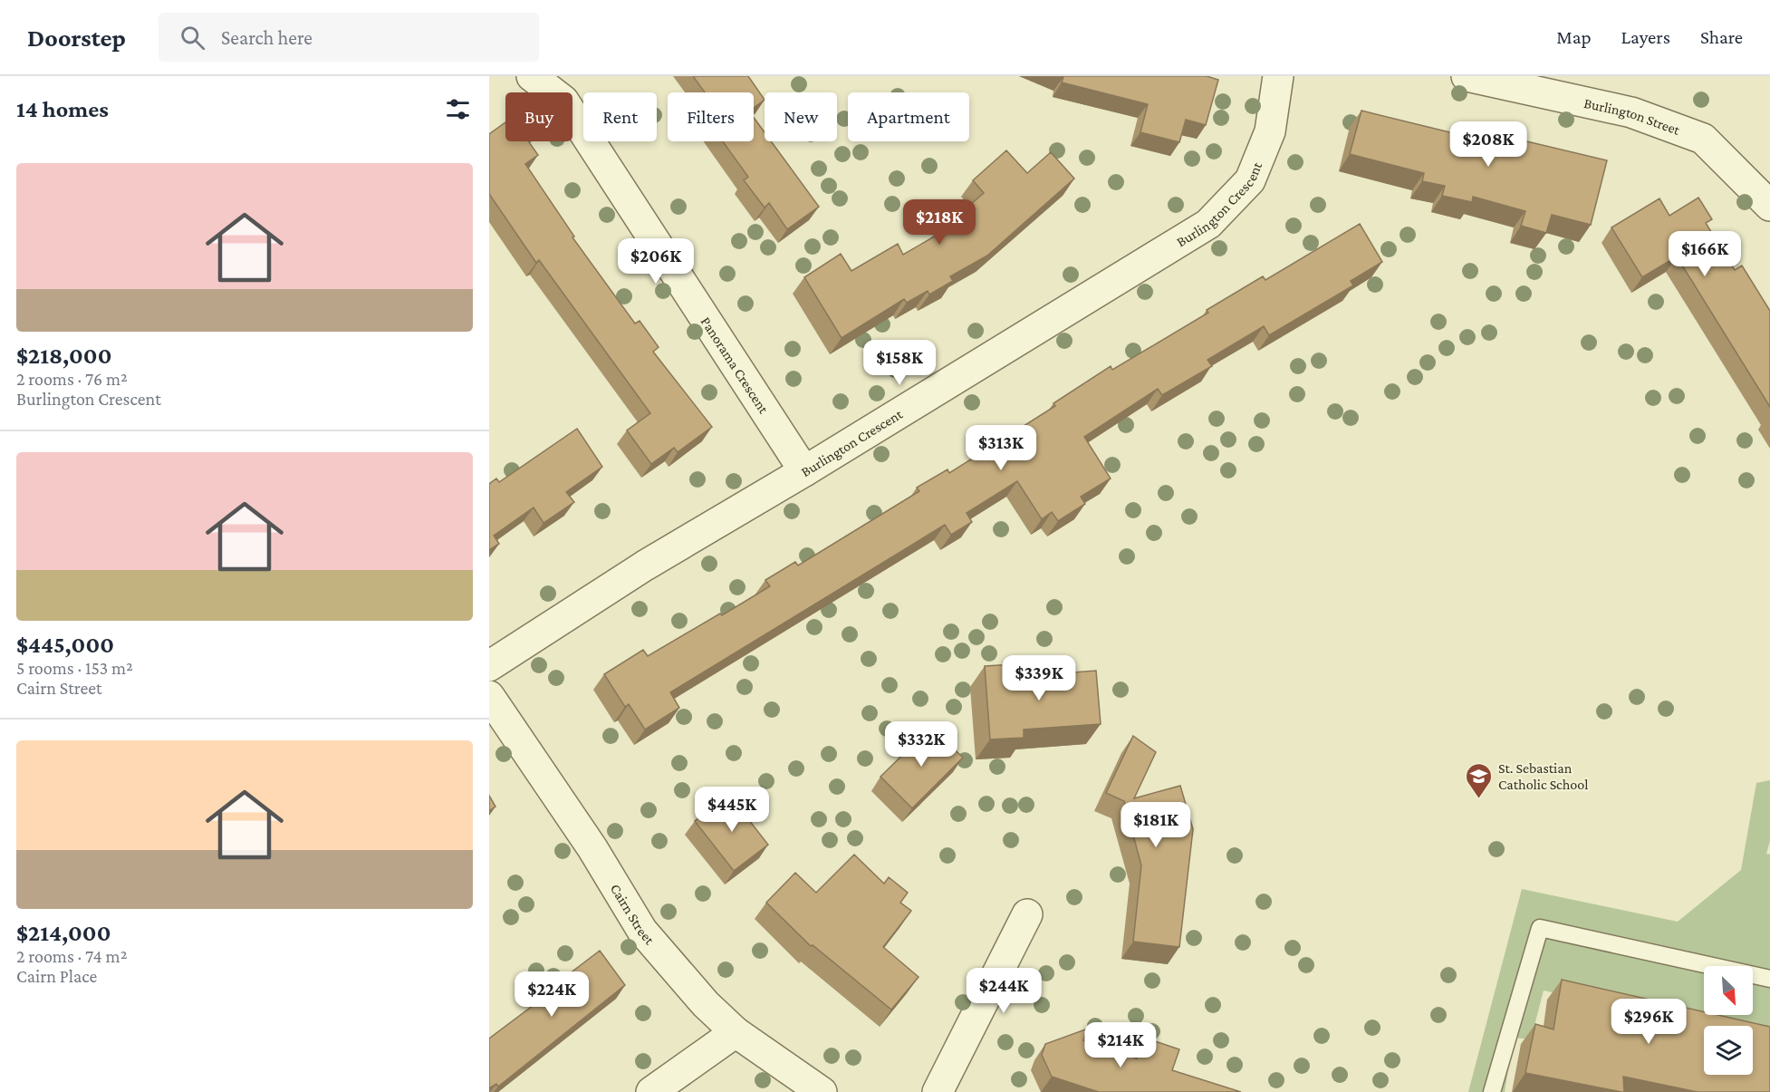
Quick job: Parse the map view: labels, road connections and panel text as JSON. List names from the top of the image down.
{
  "streets": {
    "street": [
      "Burlington Street",
      "Burlington Crescent",
      "Panorama Crescent",
      "Cairn Street"
    ]
  },
  "crossings": [
    ["Burlington Crescent", "Panorama Crescent"]
  ],
  "places": {
    "school or university": ["St. Sebastian Catholic School"]
  },
  "north": "bottom right",
  "page": {
    "header": "Doorstep",
    "search": "Search here",
    "nav": ["Map", "Layers", "Share"],
    "heading": "14 homes",
    "chip": [
      "Buy",
      "Rent",
      "Filters",
      "New",
      "Apartment"
    ],
    "price": [
      "$208K",
      "$218K",
      "$166K",
      "$206K",
      "$158K",
      "$313K",
      "$339K",
      "$332K",
      "$445K",
      "$181K",
      "$244K",
      "$224K",
      "$296K",
      "$214K"
    ],
    "list": [
      {
        "name": "$218,000",
        "note": "2 rooms · 76 m² · Burlington Crescent"
      },
      {
        "name": "$445,000",
        "note": "5 rooms · 153 m² · Cairn Street"
      },
      {
        "name": "$214,000",
        "note": "2 rooms · 74 m² · Cairn Place"
      }
    ]
  }
}
